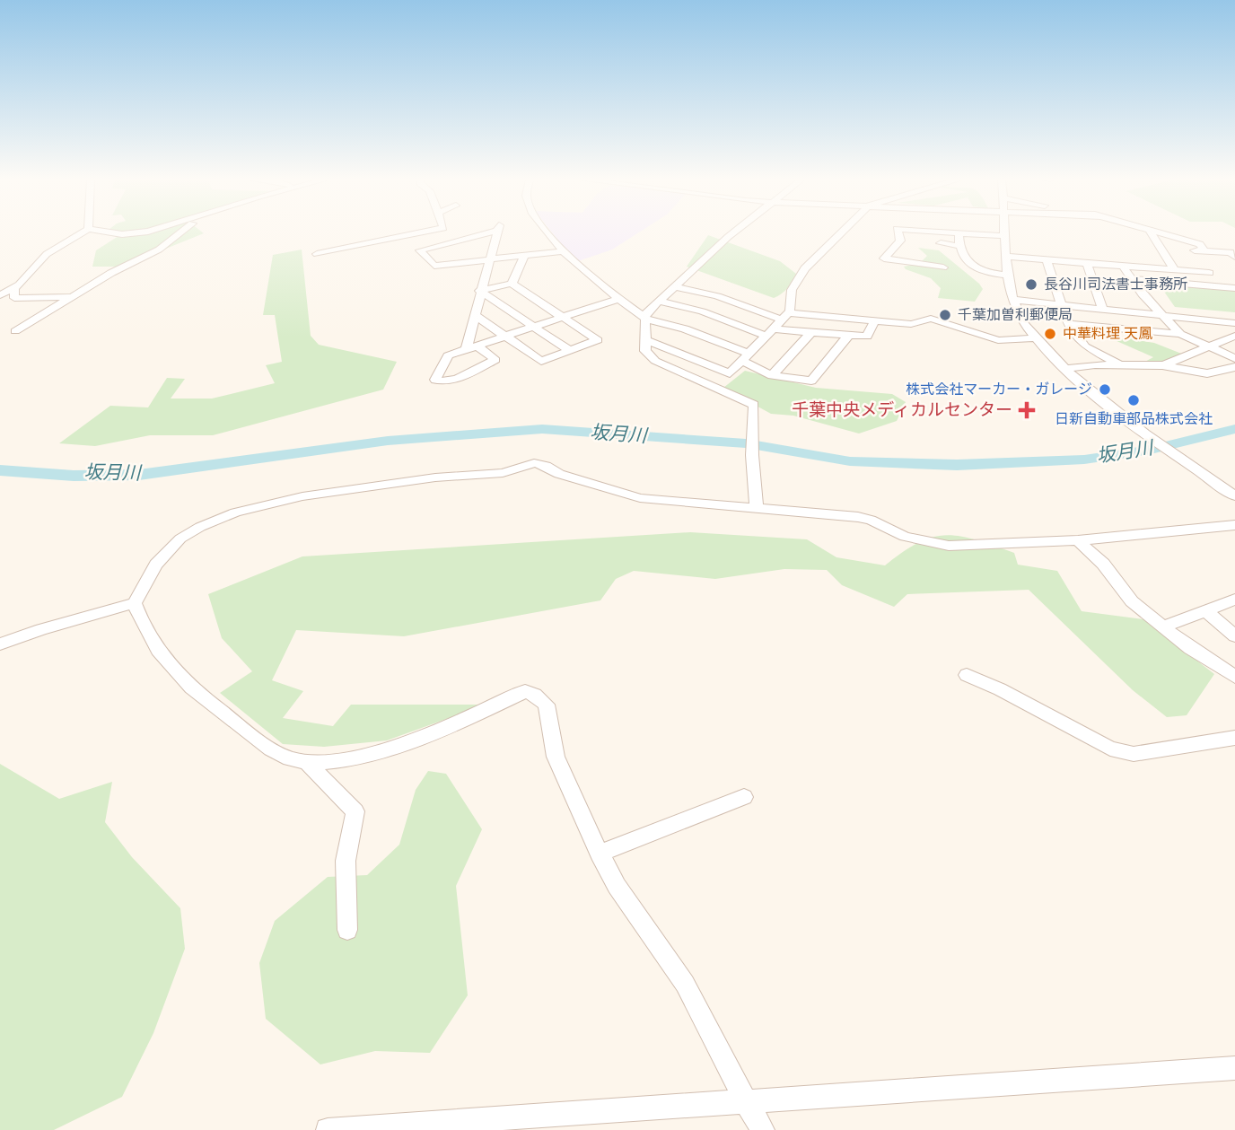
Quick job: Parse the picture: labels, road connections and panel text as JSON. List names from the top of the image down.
{
  "water": ["坂月川"],
  "places": {
    "other": [
      "長谷川司法書士事務所",
      "千葉加曽利郵便局",
      "中華料理 天鳳",
      "株式会社マーカー・ガレージ",
      "日新自動車部品株式会社"
    ],
    "health": ["千葉中央メディカルセンター"]
  }
}
